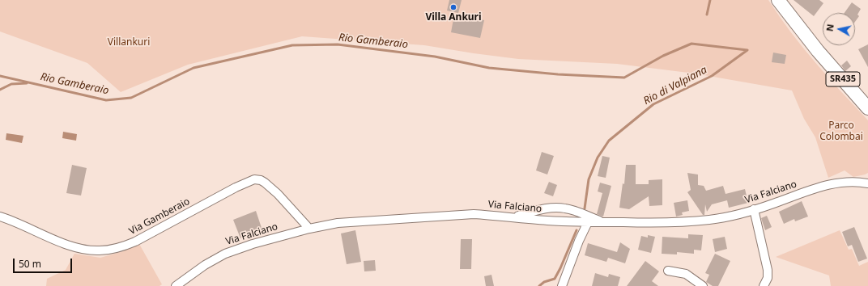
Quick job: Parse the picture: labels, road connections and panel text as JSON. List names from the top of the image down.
{
  "streets": {
    "main road": ["SR435"],
    "street": ["Via Falciano", "Via Gamberaio"]
  },
  "crossings": [
    ["Via Falciano", "Via Gamberaio"]
  ],
  "water": ["Rio Gamberaio", "Rio di Valpiana"],
  "parks": ["Villankuri", "Parco Colombai"],
  "places": ["Villa Ankuri"],
  "scale_bar": "50 m",
  "north": "left"
}
